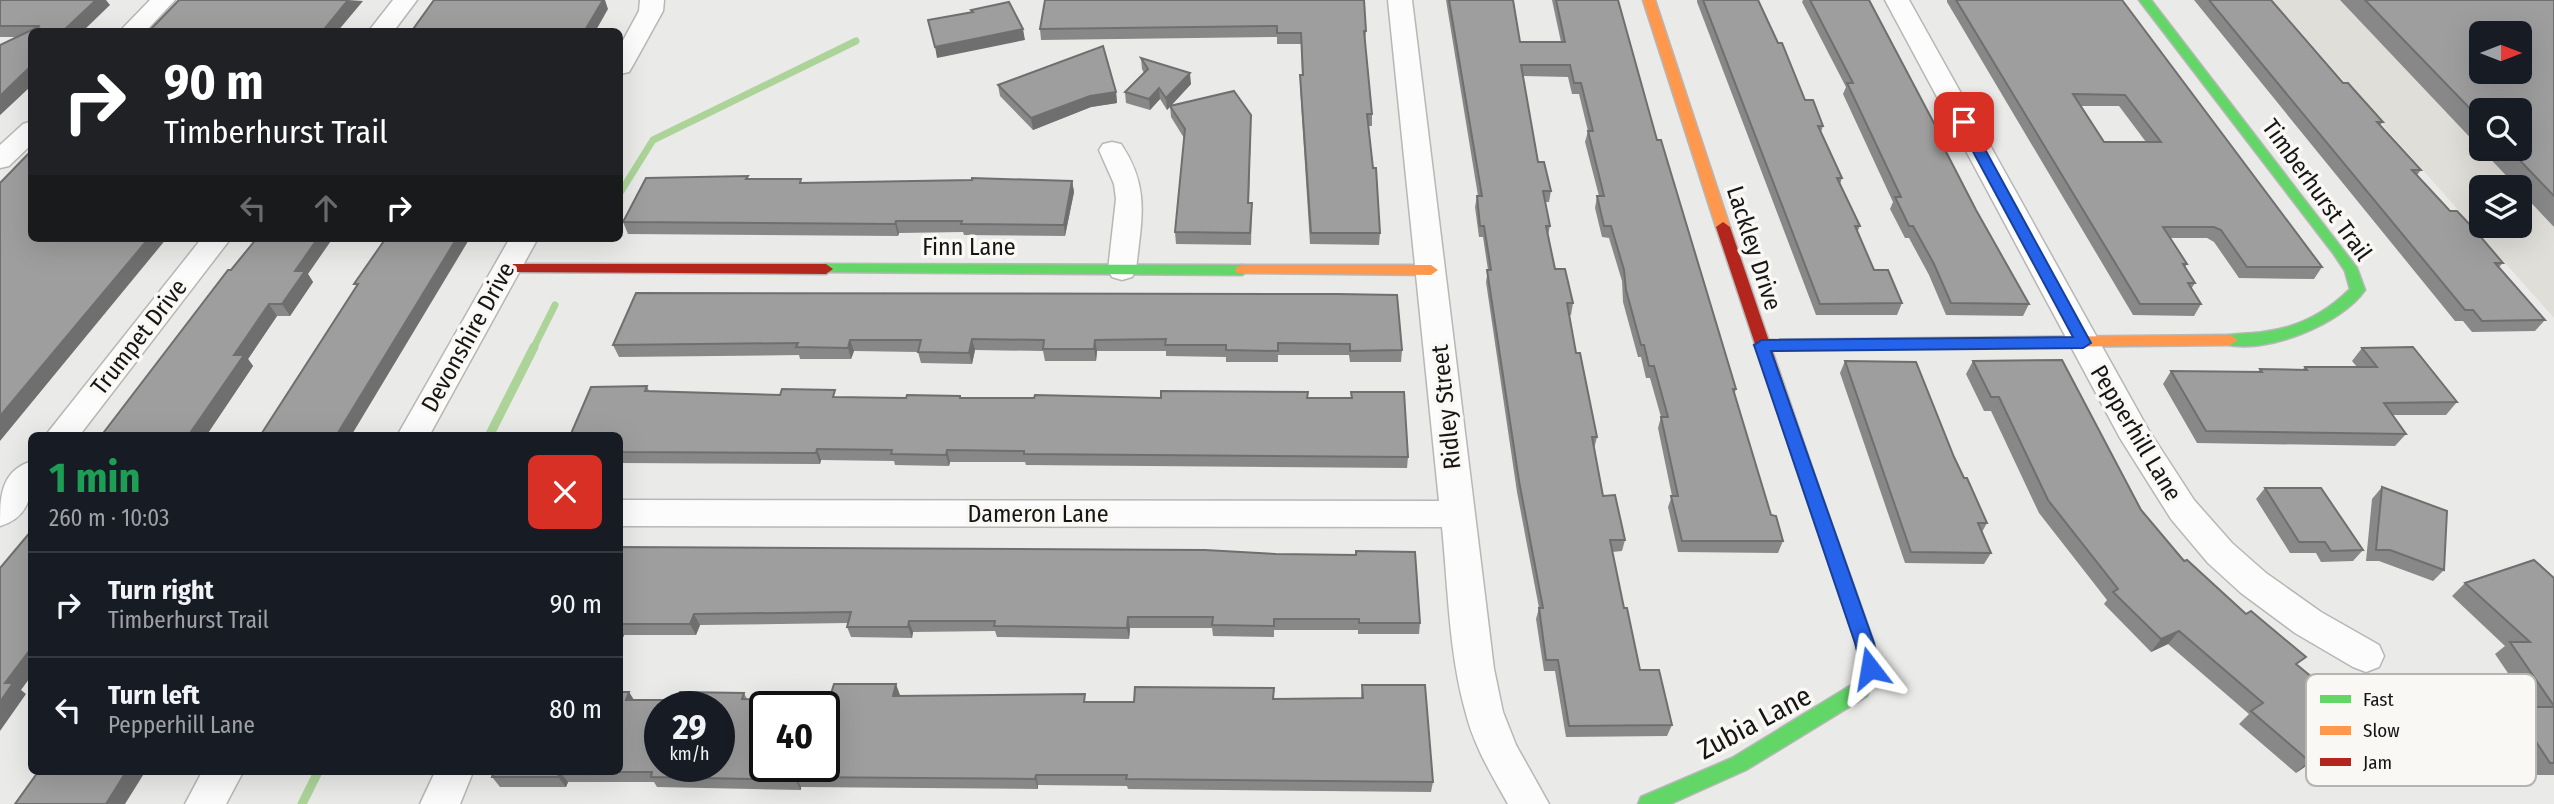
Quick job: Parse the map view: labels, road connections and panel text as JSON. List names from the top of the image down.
{
  "streets": {
    "street": [
      "Timberhurst Trail",
      "Finn Lane",
      "Lackley Drive",
      "Trumpet Drive",
      "Devonshire Drive",
      "Ridley Street",
      "Pepperhill Lane",
      "Dameron Lane",
      "Zubia Lane"
    ]
  },
  "crossings": [
    ["Timberhurst Trail", "Lackley Drive"],
    ["Timberhurst Trail", "Pepperhill Lane"],
    ["Finn Lane", "Devonshire Drive"],
    ["Finn Lane", "Ridley Street"],
    ["Lackley Drive", "Zubia Lane"],
    ["Ridley Street", "Dameron Lane"]
  ],
  "legend": ["Fast", "Slow", "Jam"],
  "north": "right",
  "page": {
    "turn": ["90 m", "Timberhurst Trail"],
    "heading": ["1 min", "260 m · 10:03"],
    "list": [
      {
        "name": "Turn right",
        "note": "Timberhurst Trail",
        "value": "90 m"
      },
      {
        "name": "Turn left",
        "note": "Pepperhill Lane",
        "value": "80 m"
      }
    ],
    "speed": "29 km/h",
    "limit": "40"
  }
}
